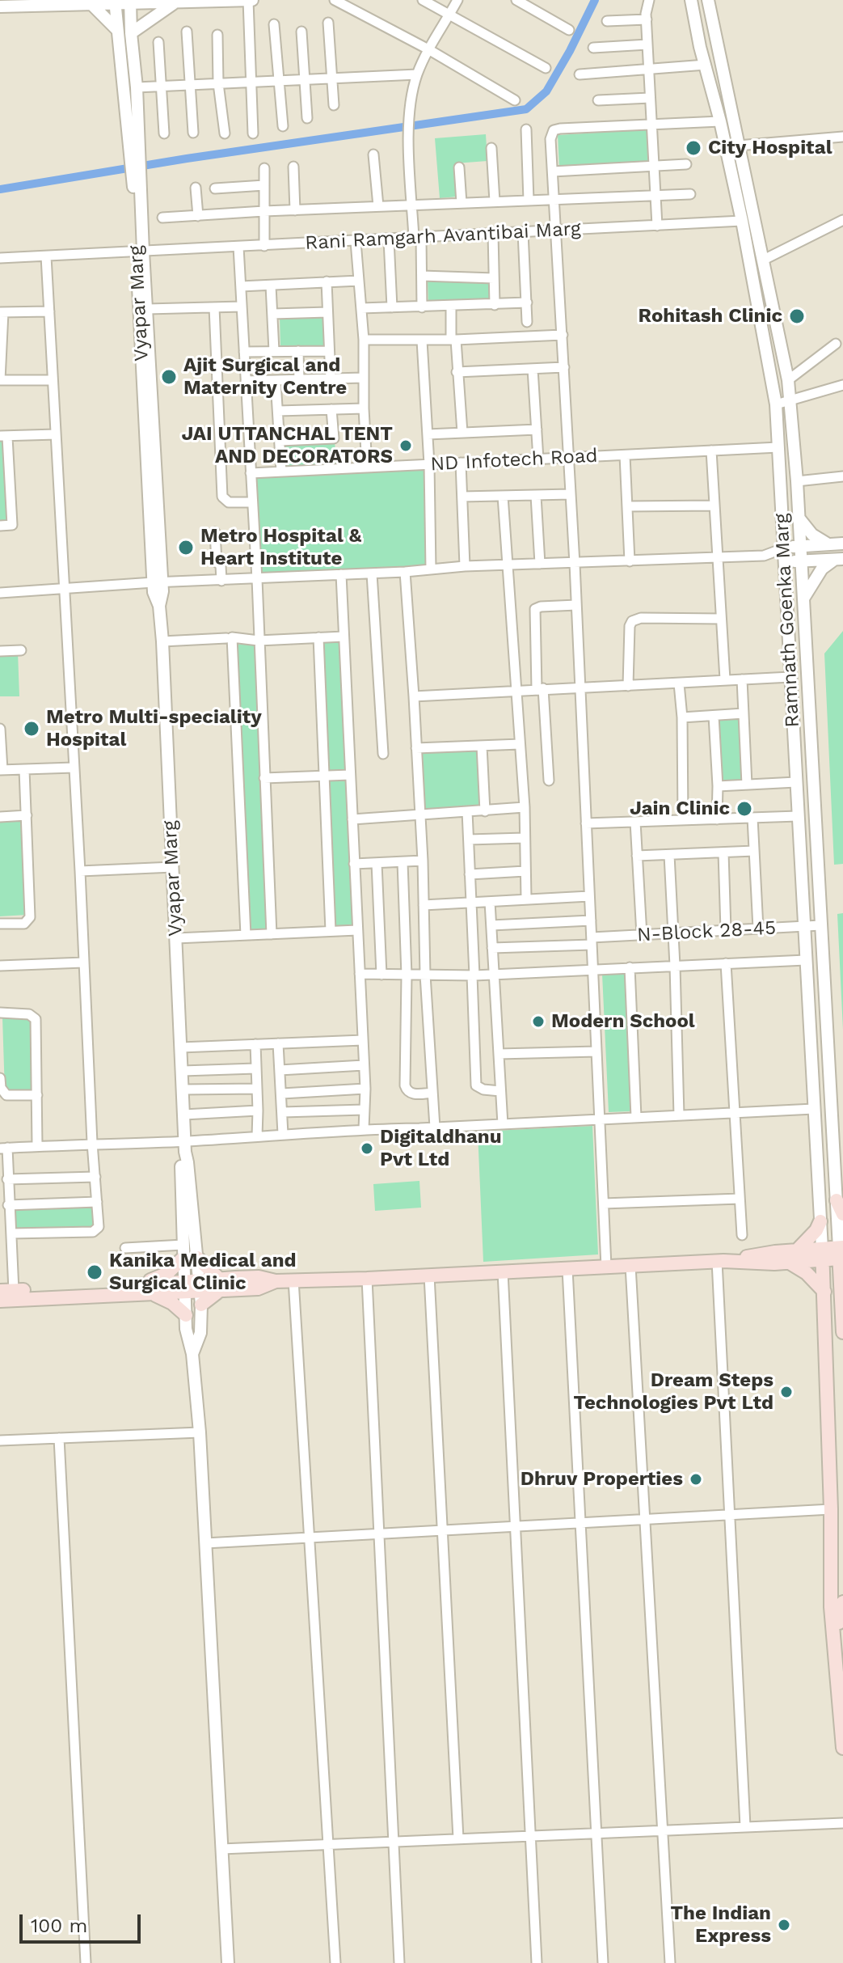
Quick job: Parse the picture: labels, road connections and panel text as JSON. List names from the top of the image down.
{
  "streets": {
    "street": [
      "Rani Ramgarh Avantibai Marg",
      "Vyapar Marg",
      "ND Infotech Road",
      "Ramnath Goenka Marg",
      "N-Block 28-45"
    ]
  },
  "crossings": [
    ["Rani Ramgarh Avantibai Marg", "Vyapar Marg"],
    ["Rani Ramgarh Avantibai Marg", "Ramnath Goenka Marg"],
    ["ND Infotech Road", "Ramnath Goenka Marg"],
    ["Ramnath Goenka Marg", "N-Block 28-45"]
  ],
  "places": [
    "City Hospital",
    "Rohitash Clinic",
    "Ajit Surgical and Maternity Centre",
    "JAI UTTANCHAL TENT AND DECORATORS",
    "Metro Hospital & Heart Institute",
    "Metro Multi-speciality Hospital",
    "Jain Clinic",
    "Modern School",
    "Digitaldhanu Pvt Ltd",
    "Kanika Medical and Surgical Clinic",
    "Dream Steps Technologies Pvt Ltd",
    "Dhruv Properties",
    "The Indian Express"
  ],
  "scale_bar": "100 m"
}
